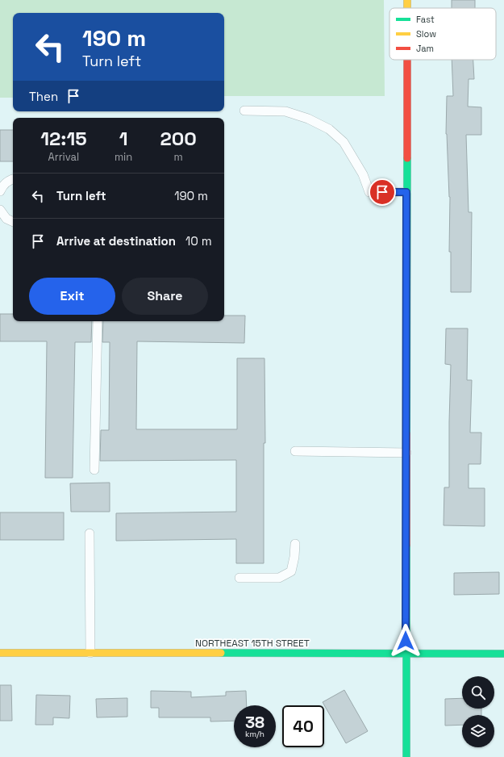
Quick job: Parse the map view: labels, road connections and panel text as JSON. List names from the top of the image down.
{
  "streets": {
    "street": ["NORTHEAST 15TH STREET"]
  },
  "legend": ["Fast", "Slow", "Jam"],
  "page": {
    "turn": ["190 m", "Turn left"],
    "then": "Then",
    "eta": [
      "12:15",
      "Arrival",
      "1",
      "min",
      "200",
      "m"
    ],
    "list": [
      {
        "name": "Turn left",
        "value": "190 m"
      },
      {
        "name": "Arrive at destination",
        "value": "10 m"
      }
    ],
    "buttons": ["Exit", "Share"],
    "speed": "38 km/h",
    "limit": "40"
  }
}
